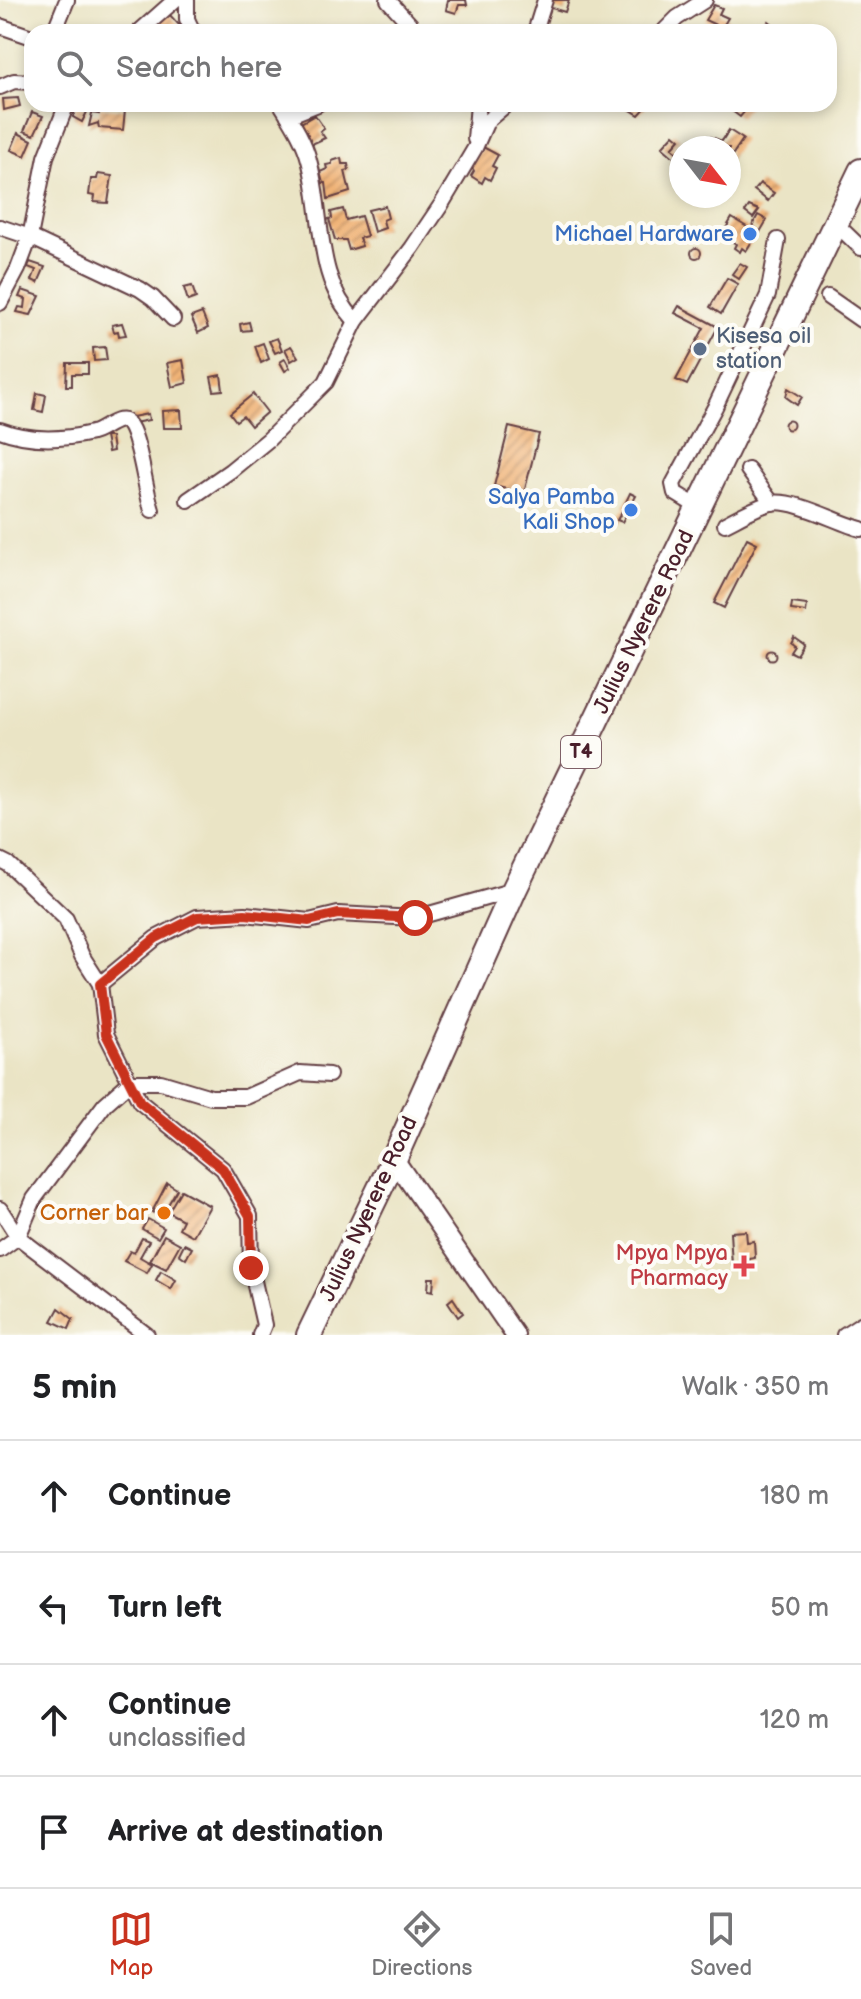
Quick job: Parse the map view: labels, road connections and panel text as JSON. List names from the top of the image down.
{
  "streets": {
    "highway": ["Julius Nyerere Road", "T4"]
  },
  "places": {
    "other": [
      "Michael Hardware",
      "Kisesa oil station",
      "Salya Pamba Kali Shop",
      "Corner bar"
    ],
    "health": ["Mpya Mpya Pharmacy"]
  },
  "north": "bottom right",
  "page": {
    "search": "Search here",
    "heading": ["5 min", "Walk · 350 m"],
    "list": [
      ["Continue", "180 m"],
      ["Turn left", "50 m"],
      ["Continue", "unclassified", "120 m"],
      "Arrive at destination"
    ],
    "nav": ["Map", "Directions", "Saved"]
  }
}
